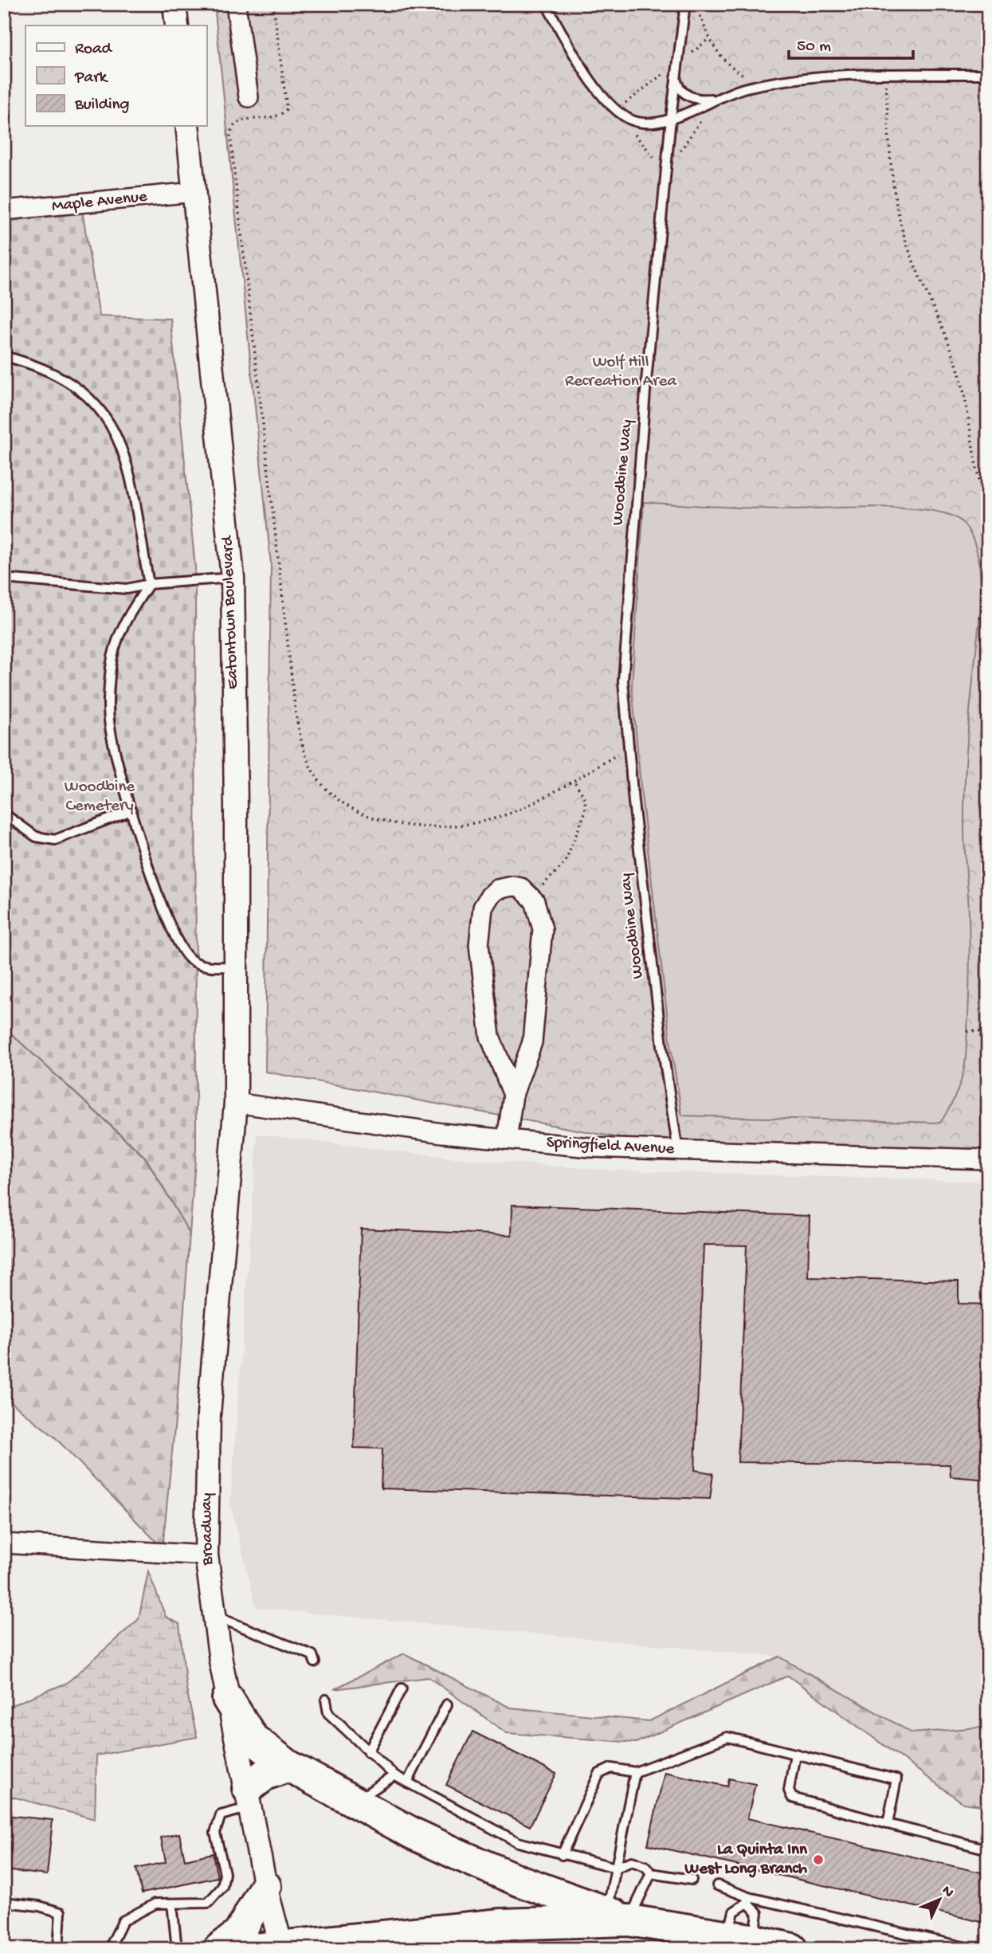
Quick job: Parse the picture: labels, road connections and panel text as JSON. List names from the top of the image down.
{
  "streets": {
    "street": [
      "Maple Avenue",
      "Eatontown Boulevard",
      "Springfield Avenue",
      "Broadway"
    ],
    "lane": ["Woodbine Way"]
  },
  "crossings": [
    ["Maple Avenue", "Eatontown Boulevard"],
    ["Woodbine Way", "Springfield Avenue"],
    ["Eatontown Boulevard", "Springfield Avenue"],
    ["Eatontown Boulevard", "Broadway"],
    ["Springfield Avenue", "Broadway"]
  ],
  "parks": ["Wolf Hill Recreation Area", "Woodbine Cemetery"],
  "places": ["La Quinta Inn West Long Branch"],
  "legend": ["Road", "Park", "Building"],
  "scale_bar": "50 m",
  "north": "top right"
}
